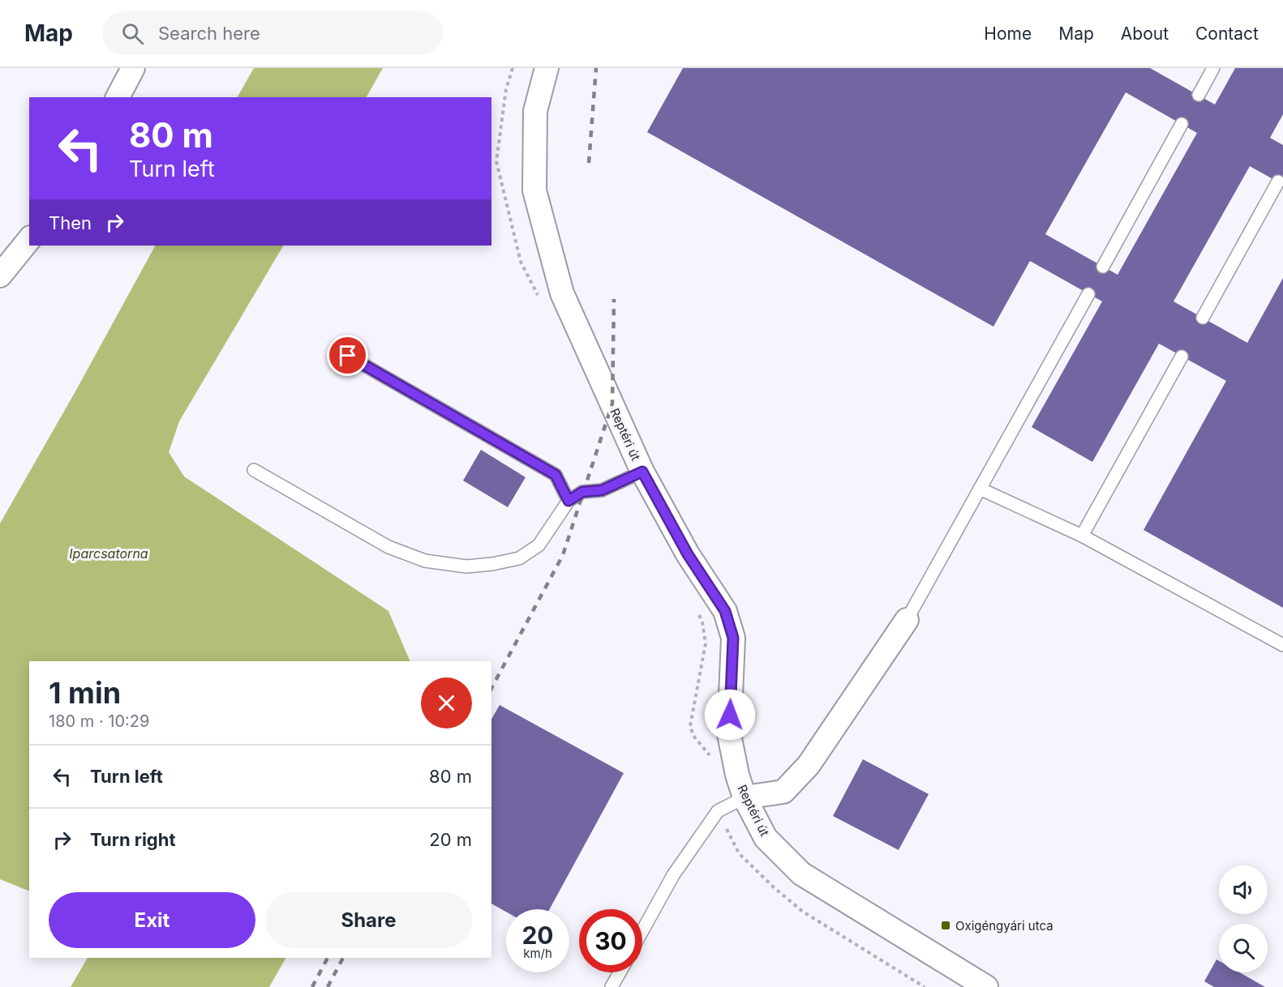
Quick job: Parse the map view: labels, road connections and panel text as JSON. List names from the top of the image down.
{
  "streets": {
    "street": ["Reptéri út"]
  },
  "water": ["Iparcsatorna"],
  "places": {
    "transit": ["Oxigéngyári utca"]
  },
  "page": {
    "header": "Map",
    "search": "Search here",
    "nav": [
      "Home",
      "Map",
      "About",
      "Contact"
    ],
    "turn": ["80 m", "Turn left"],
    "then": "Then",
    "heading": ["1 min", "180 m · 10:29"],
    "list": [
      {
        "name": "Turn left",
        "value": "80 m"
      },
      {
        "name": "Turn right",
        "value": "20 m"
      }
    ],
    "buttons": ["Exit", "Share"],
    "speed": "20 km/h",
    "limit": "30"
  }
}
